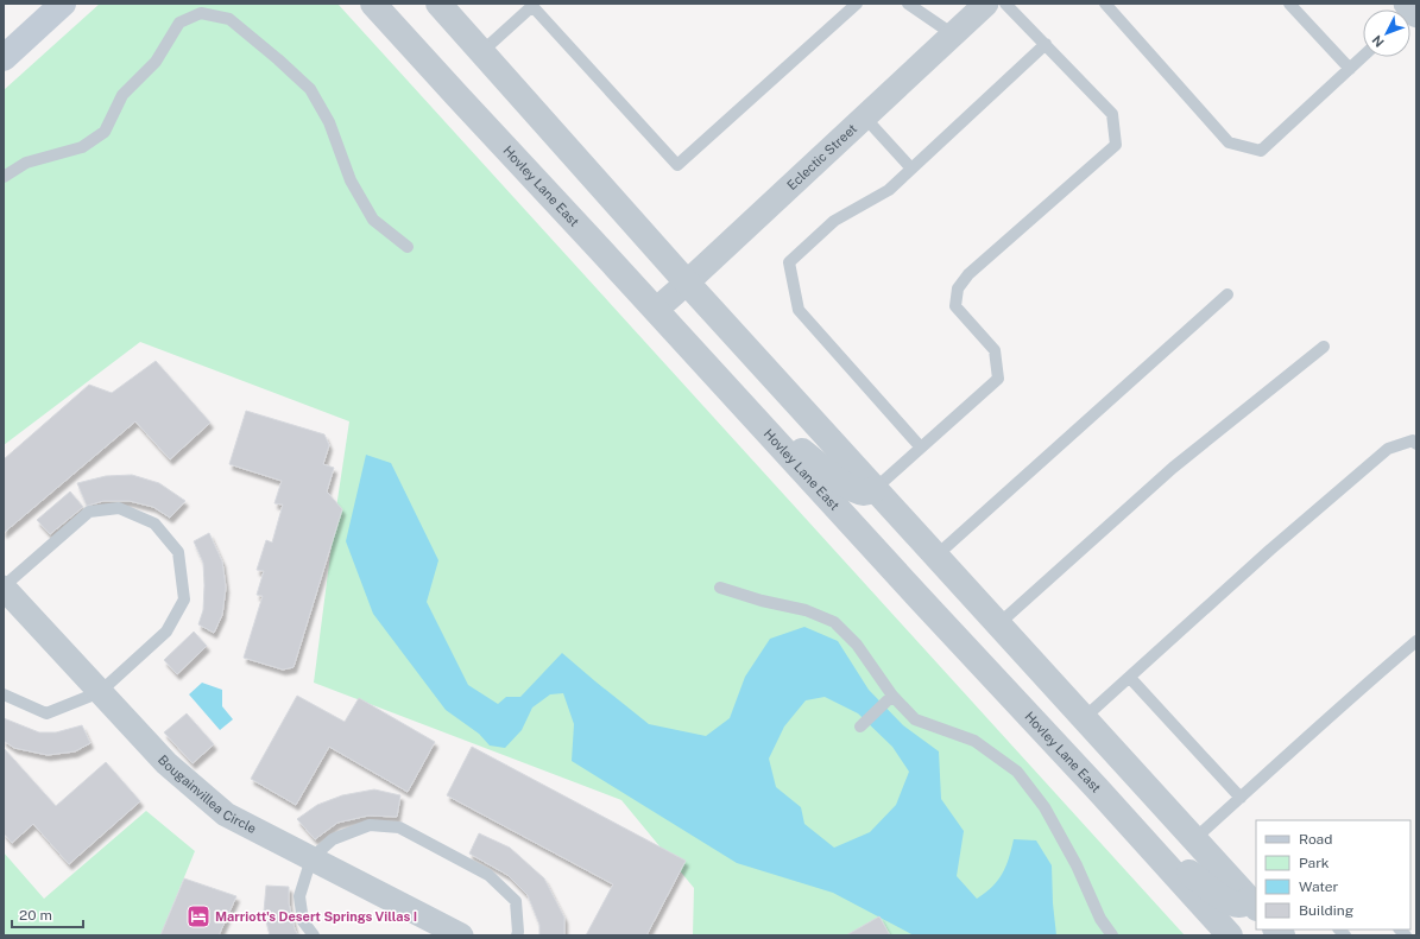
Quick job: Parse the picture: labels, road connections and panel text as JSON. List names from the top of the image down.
{
  "streets": {
    "street": ["Eclectic Street", "Hovley Lane East", "Bougainvillea Circle"]
  },
  "crossings": [
    ["Eclectic Street", "Hovley Lane East"]
  ],
  "places": {
    "hotel": ["Marriott's Desert Springs Villas I"]
  },
  "legend": [
    "Road",
    "Park",
    "Water",
    "Building"
  ],
  "scale_bar": "20 m",
  "north": "bottom left"
}
